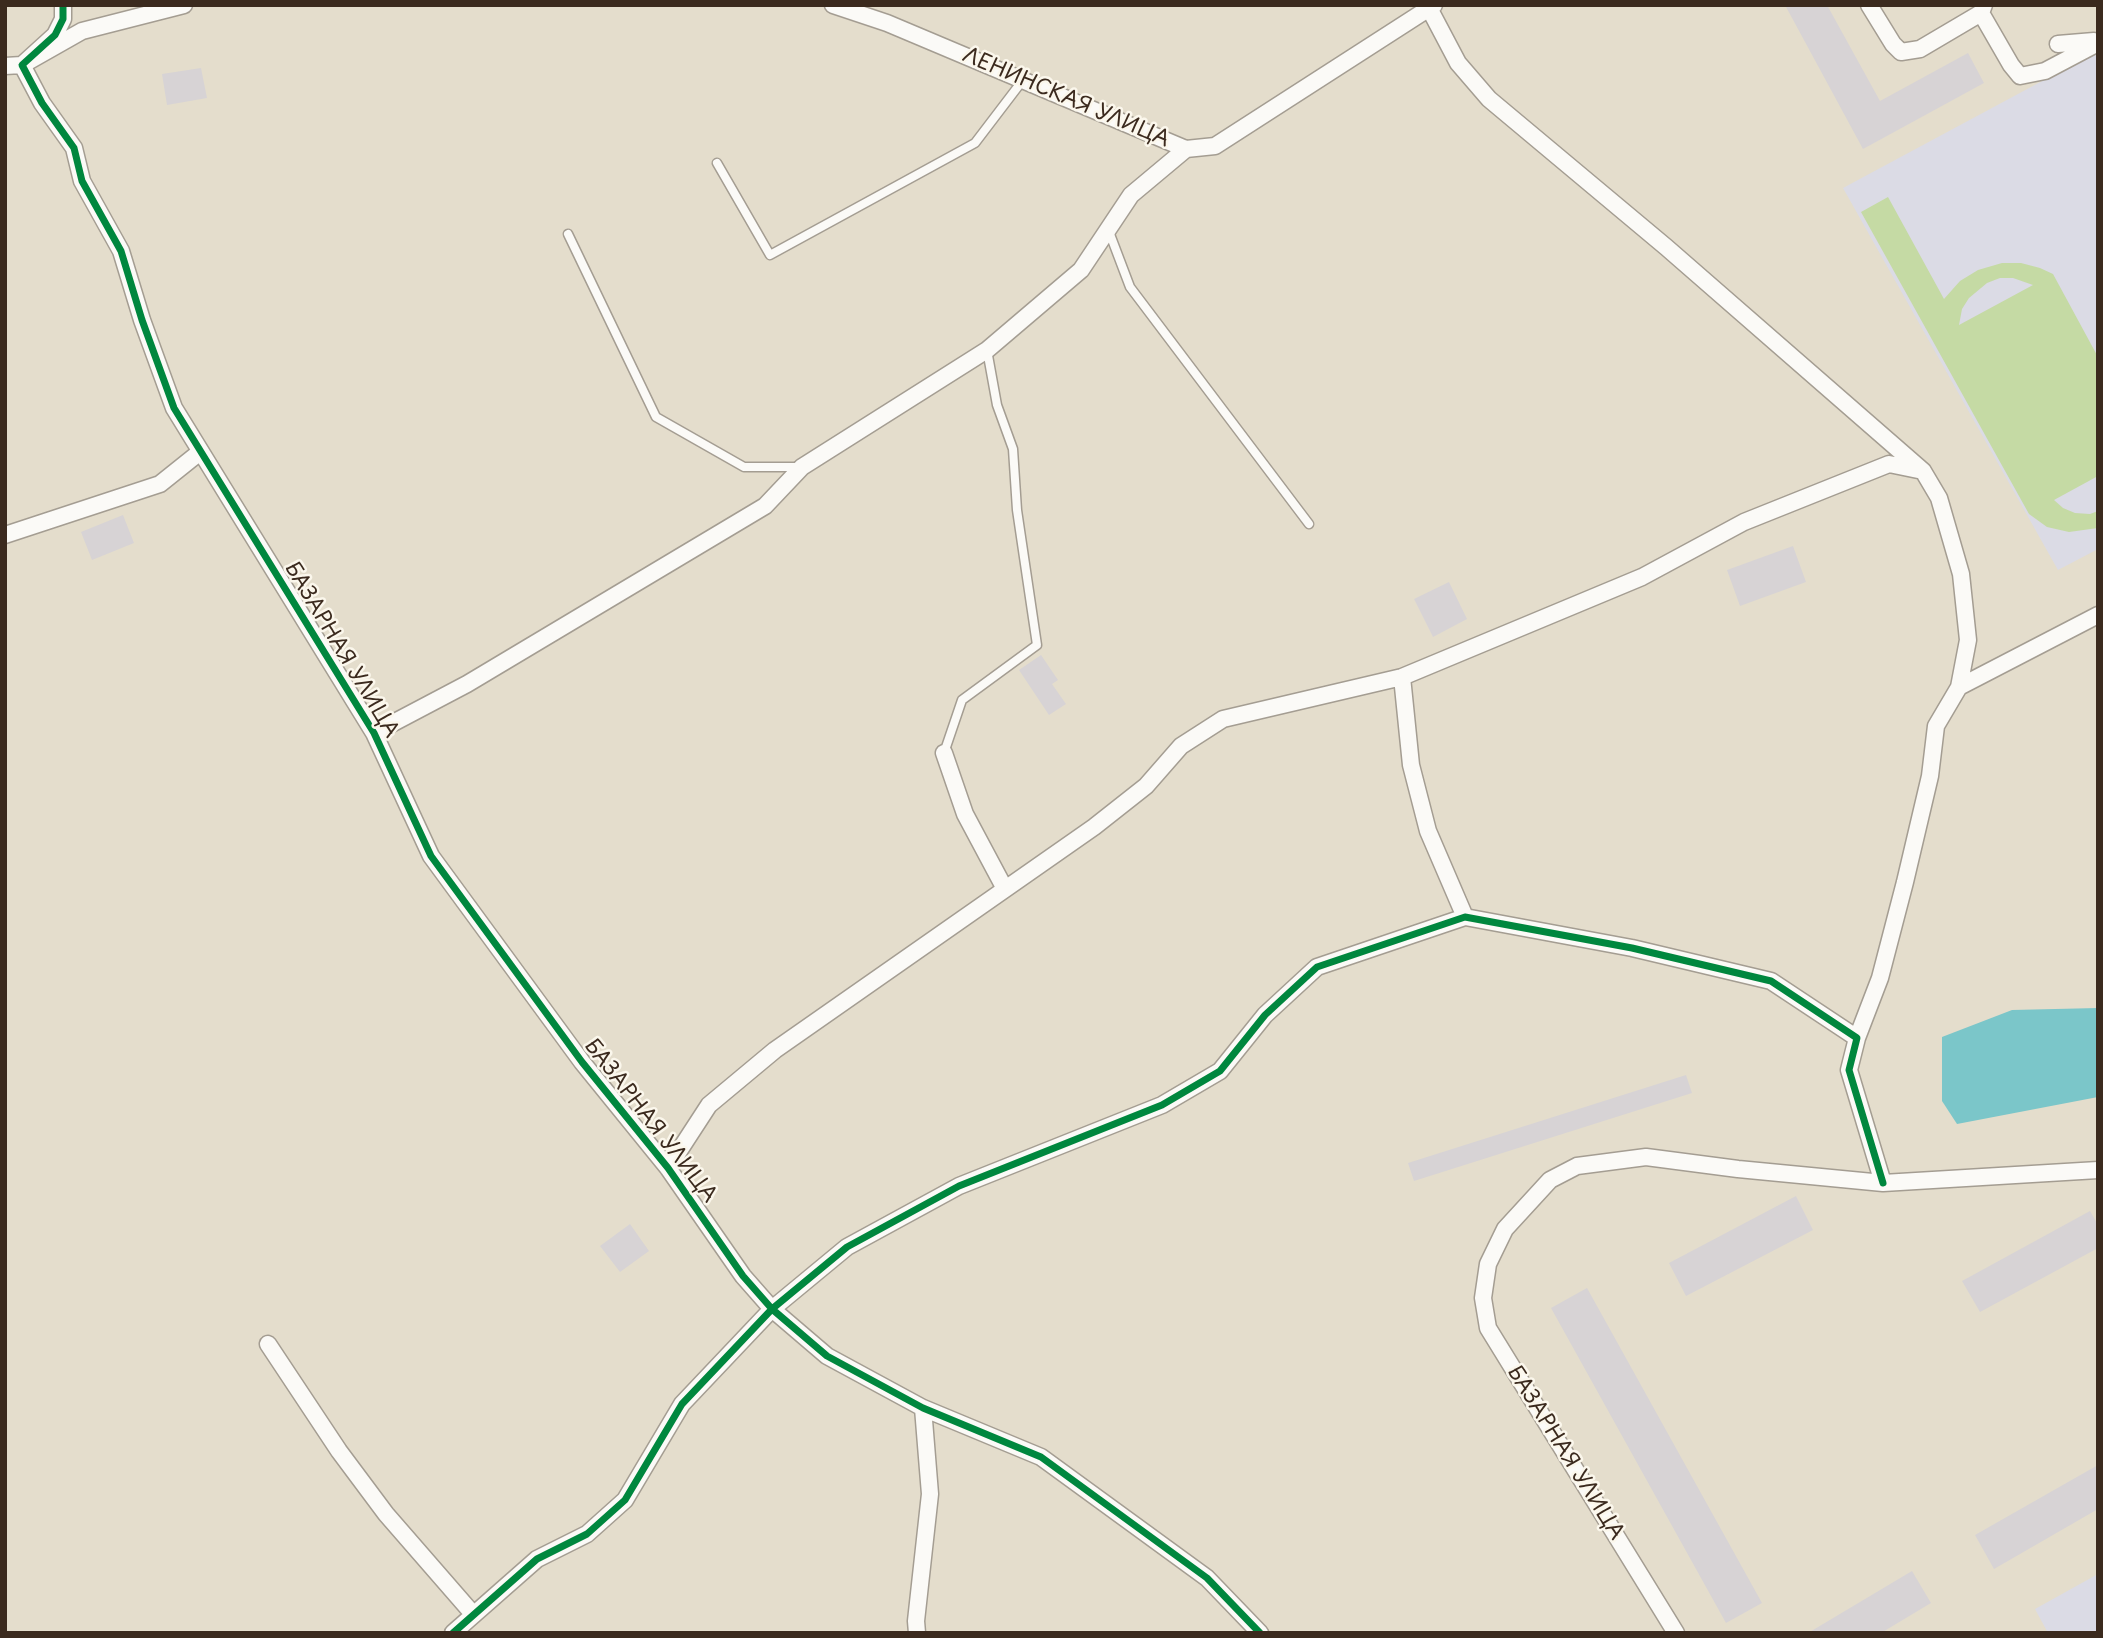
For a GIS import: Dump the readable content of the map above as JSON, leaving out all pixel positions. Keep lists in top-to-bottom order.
{
  "streets": {
    "street": ["ЛЕНИНСКАЯ УЛИЦА", "БАЗАРНАЯ УЛИЦА"]
  }
}
